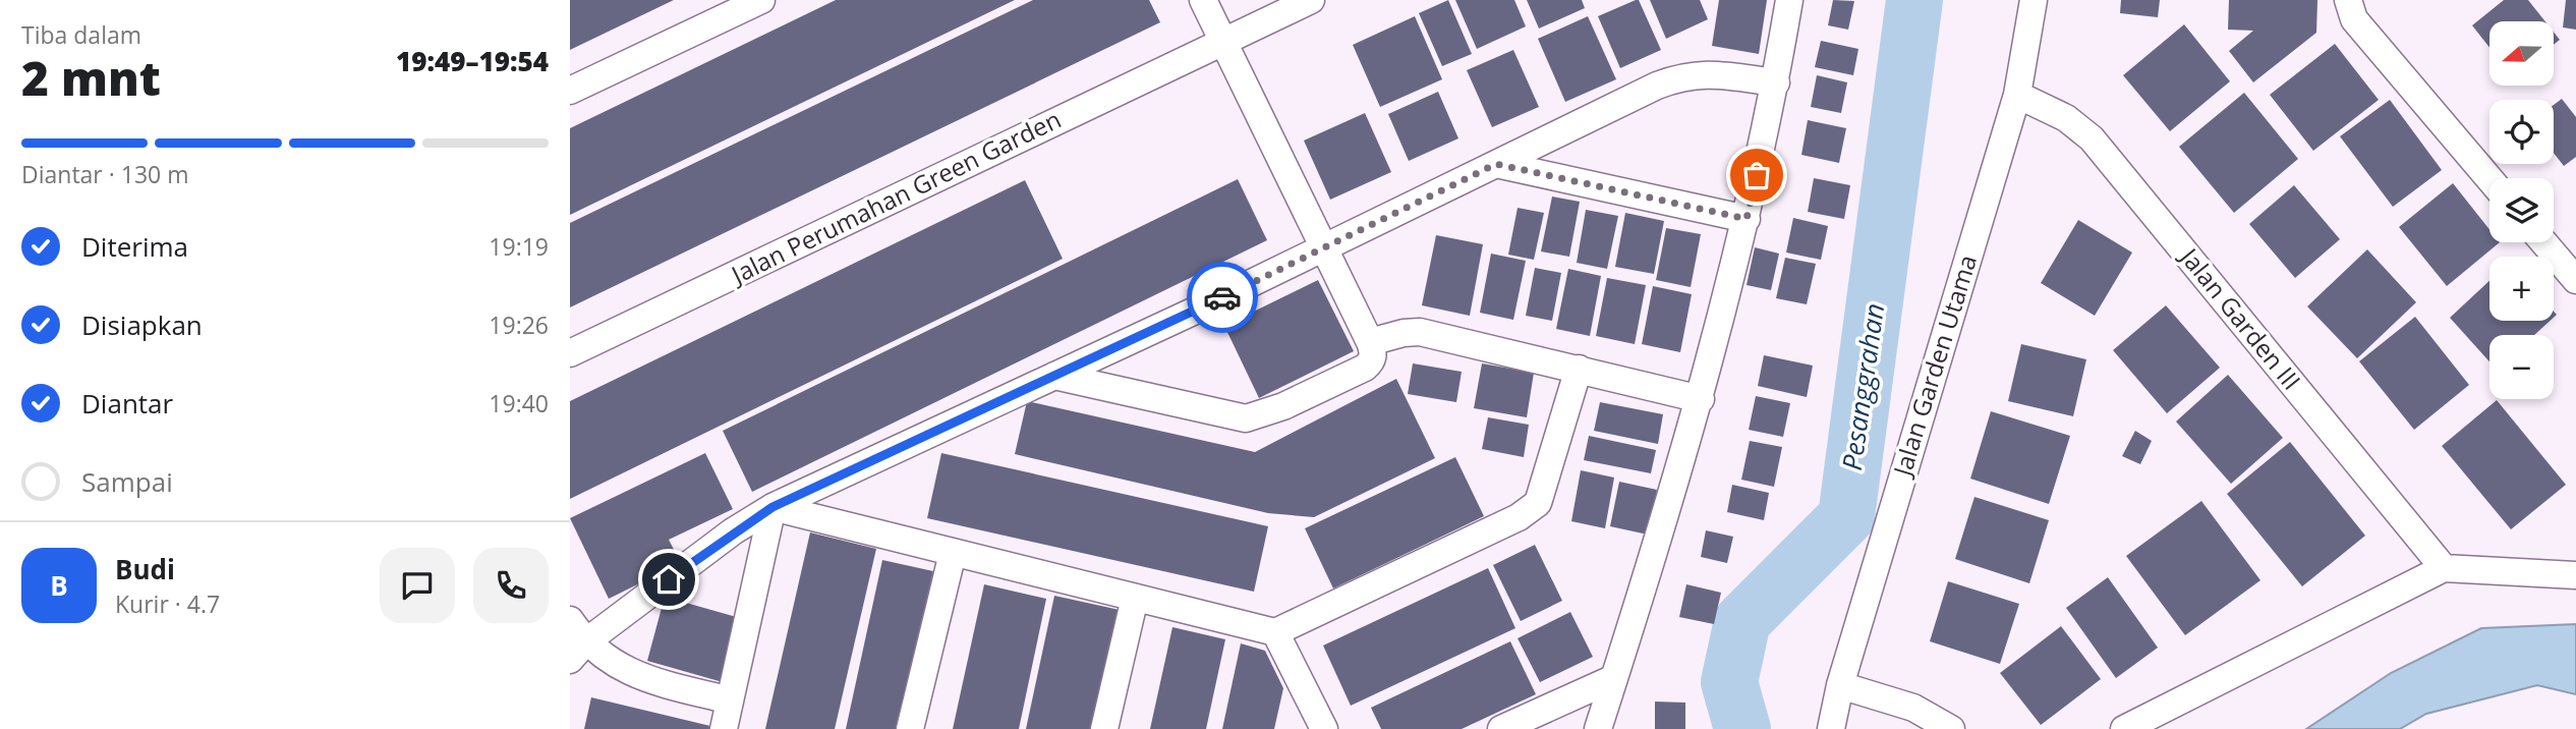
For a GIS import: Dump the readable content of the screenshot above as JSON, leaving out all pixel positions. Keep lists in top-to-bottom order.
{
  "streets": {
    "street": ["Jalan Perumahan Green Garden", "Jalan Garden III", "Jalan Garden Utama"]
  },
  "crossings": [
    ["Jalan Garden III", "Jalan Garden Utama"]
  ],
  "water": ["Pesanggrahan"],
  "north": "left",
  "page": {
    "heading": ["2 mnt", "Tiba dalam", "19:49–19:54"],
    "panel": ["Budi", "Kurir · 4.7"],
    "map_buttons": ["+", "−"],
    "bar": "Diantar · 130 m",
    "list": [
      ["Diterima", "19:19"],
      ["Disiapkan", "19:26"],
      ["Diantar", "19:40"],
      "Sampai"
    ],
    "round": "B"
  }
}
